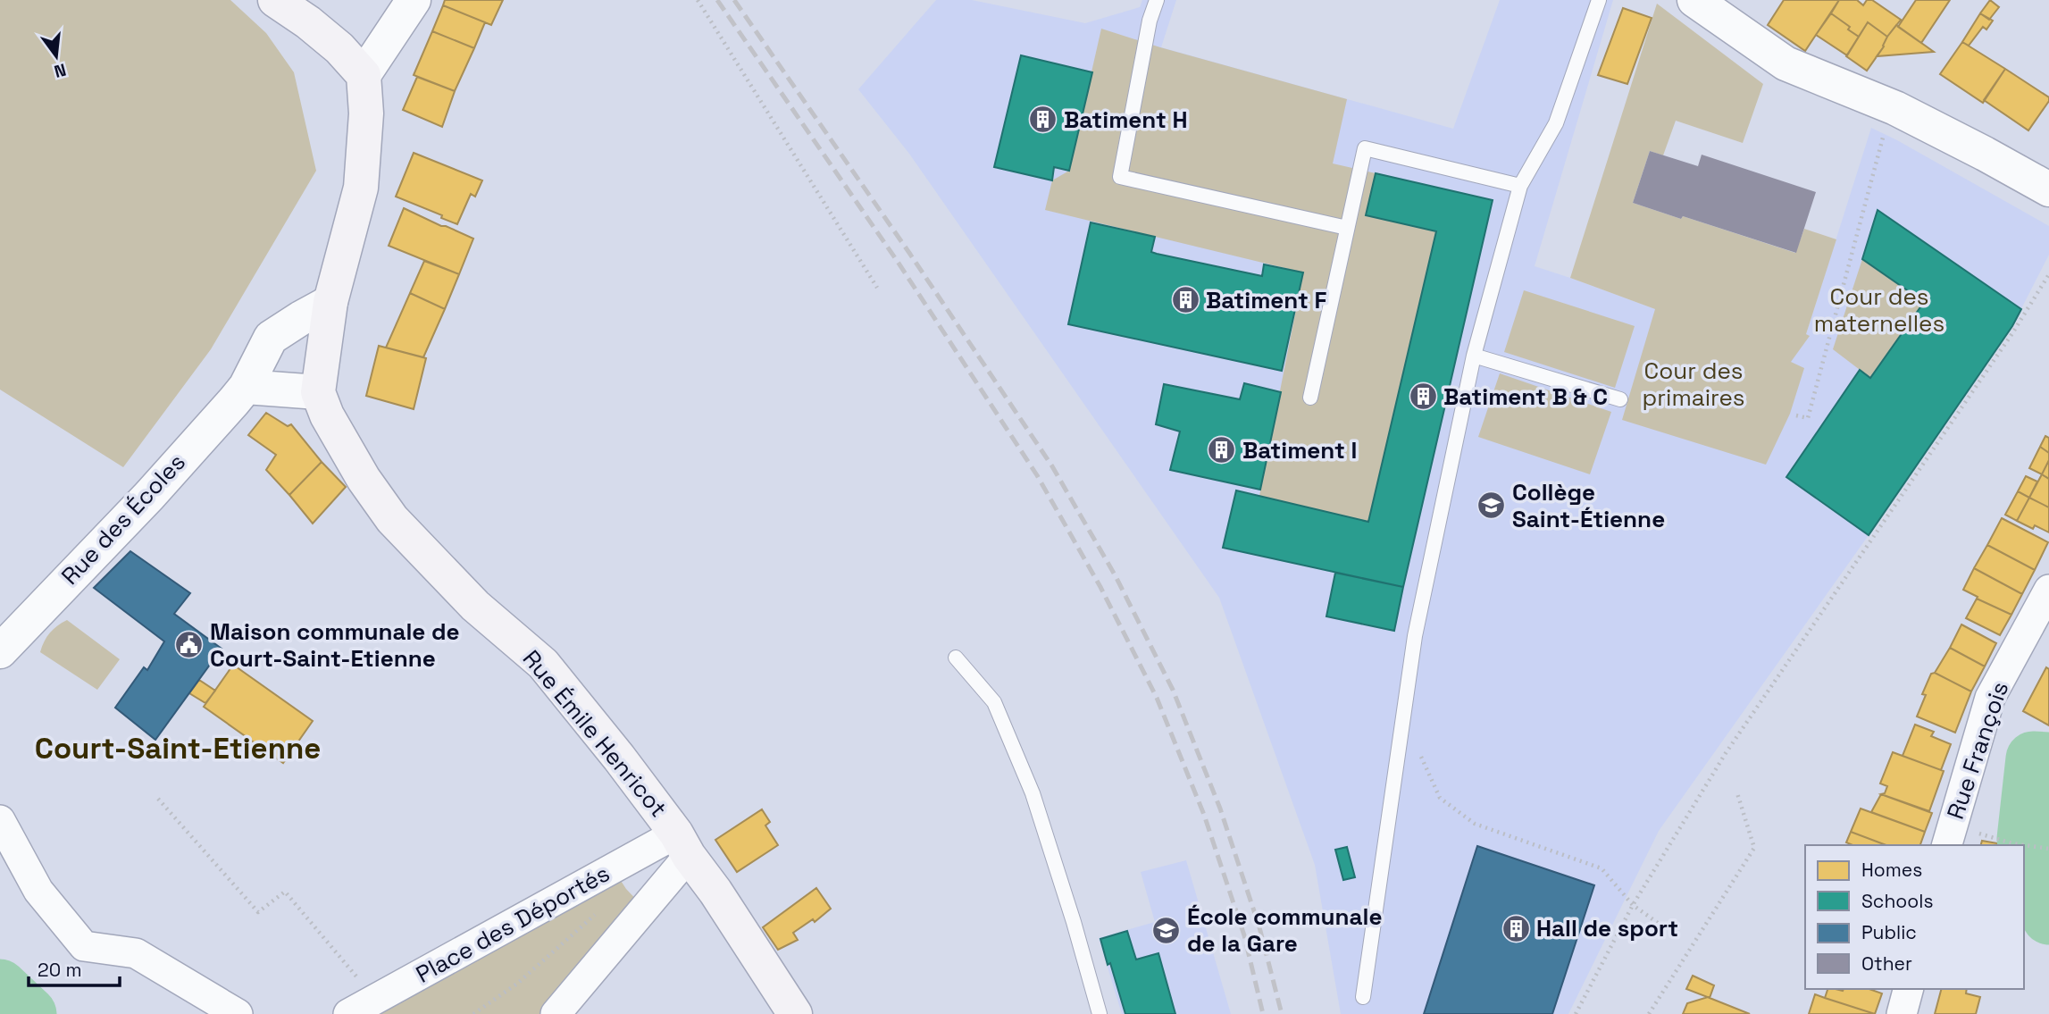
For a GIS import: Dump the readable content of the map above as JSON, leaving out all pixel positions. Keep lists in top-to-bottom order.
{
  "streets": {
    "main road": ["Rue Émile Henricot"],
    "street": ["Rue des Écoles", "Rue François", "Place des Déportés"]
  },
  "crossings": [
    ["Rue Émile Henricot", "Place des Déportés"]
  ],
  "districts": ["Court-Saint-Etienne"],
  "parks": ["Cour des maternelles", "Cour des primaires"],
  "places": {
    "building": [
      "Batiment H",
      "Batiment F",
      "Batiment B & C",
      "Batiment I",
      "Hall de sport"
    ],
    "school or university": ["Collège Saint-Étienne", "École communale de la Gare"],
    "public building": ["Maison communale de Court-Saint-Etienne"]
  },
  "legend": [
    "Homes",
    "Schools",
    "Public",
    "Other"
  ],
  "scale_bar": "20 m",
  "north": "bottom"
}
